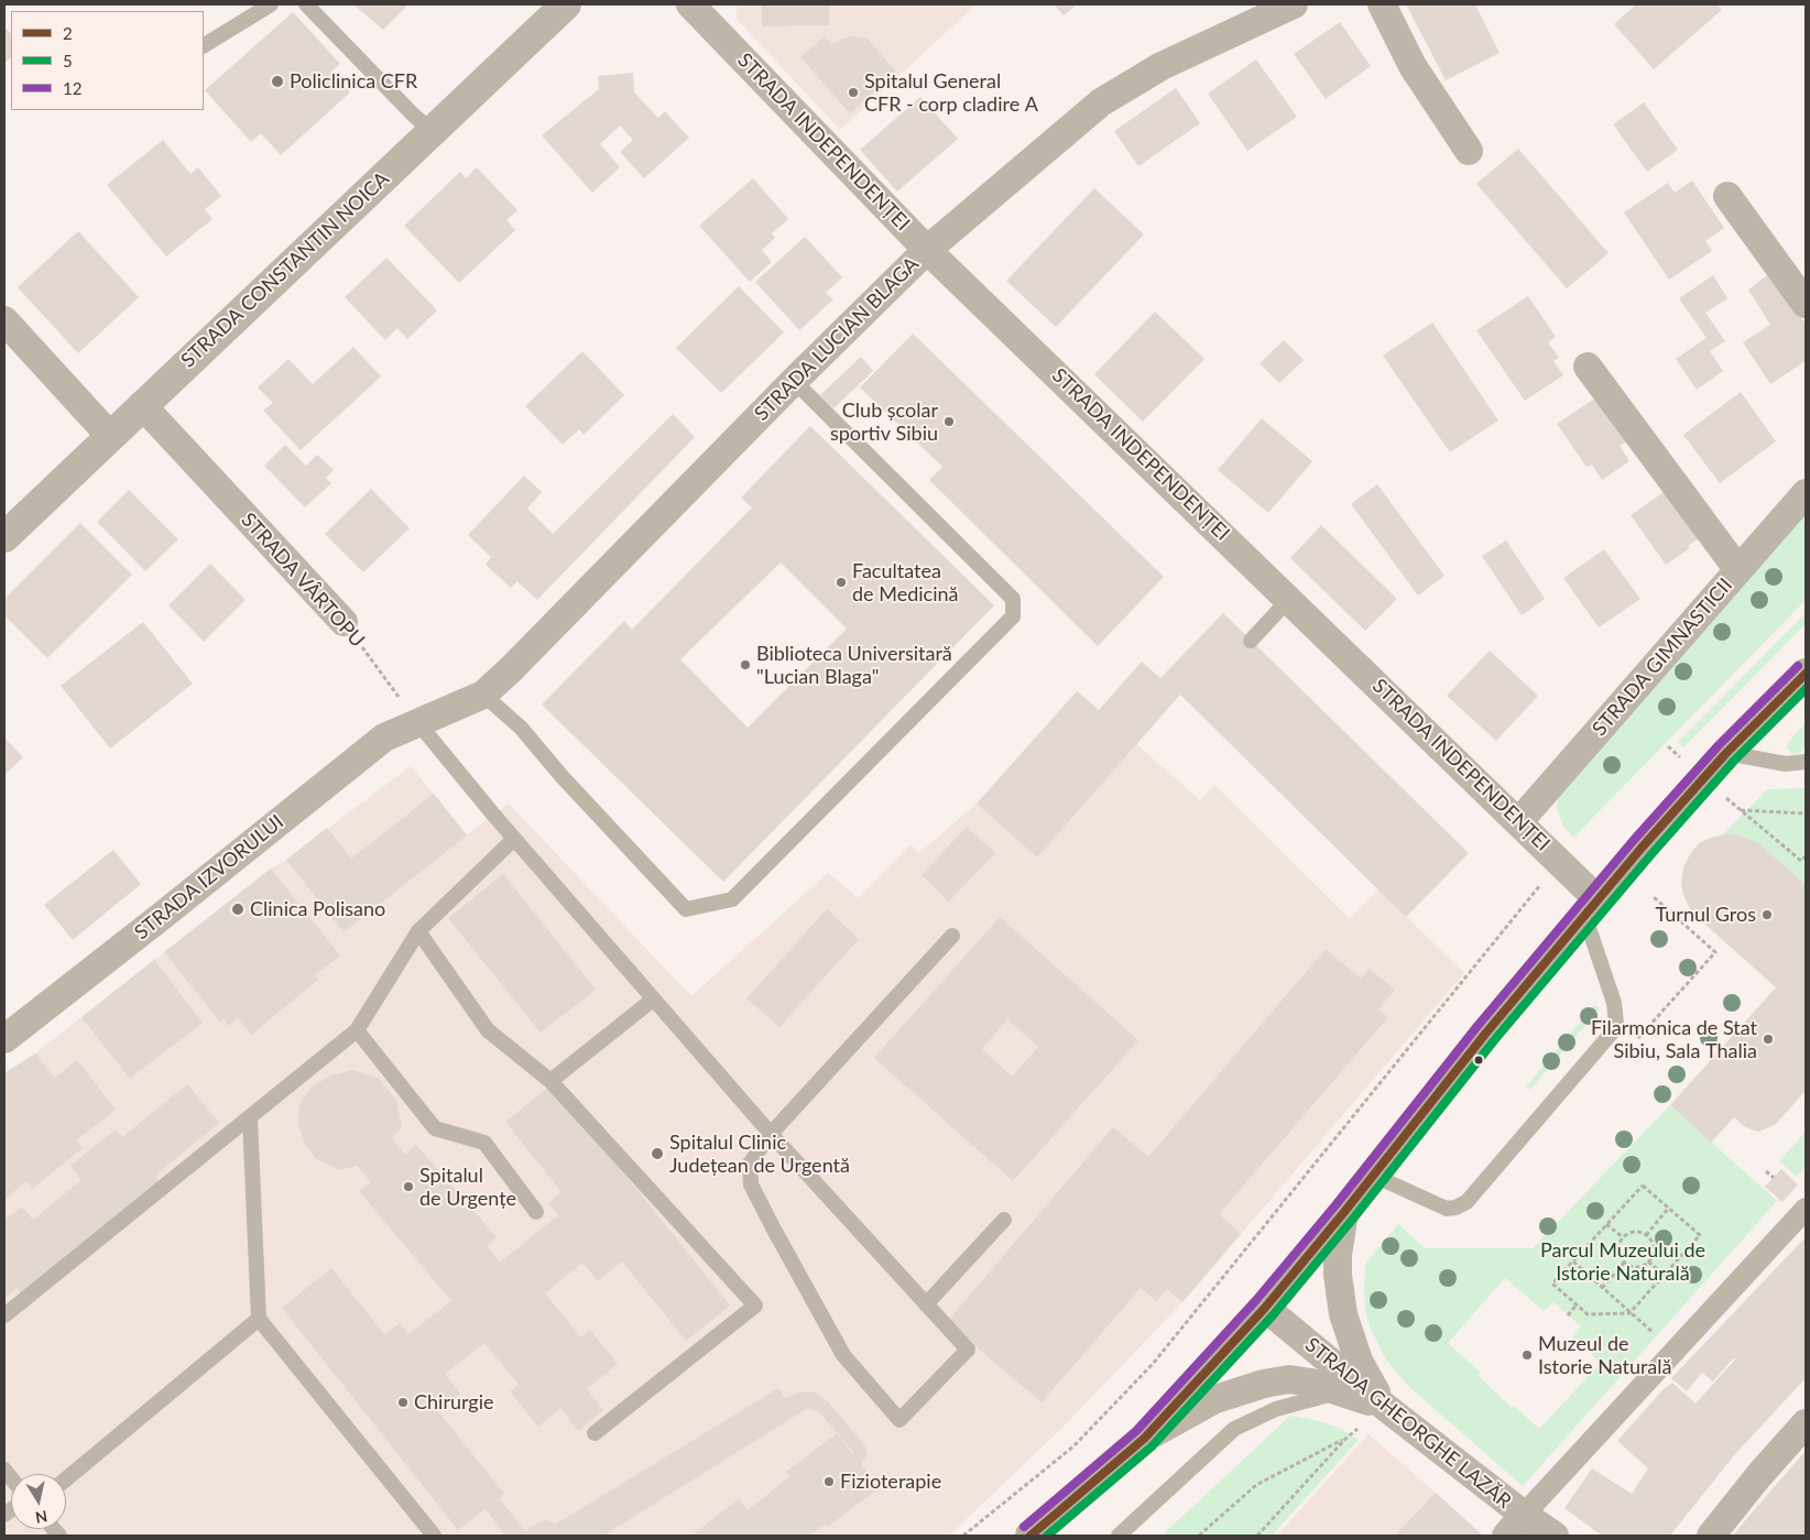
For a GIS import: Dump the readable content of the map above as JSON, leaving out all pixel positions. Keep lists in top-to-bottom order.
{
  "streets": {
    "street": [
      "STRADA INDEPENDENȚEI",
      "STRADA CONSTANTIN NOICA",
      "STRADA LUCIAN BLAGA",
      "STRADA VÂRTOPU",
      "STRADA GIMNASTICII",
      "STRADA IZVORULUI",
      "STRADA GHEORGHE LAZĂR"
    ]
  },
  "crossings": [
    ["STRADA INDEPENDENȚEI", "STRADA LUCIAN BLAGA"],
    ["STRADA INDEPENDENȚEI", "STRADA GIMNASTICII"],
    ["STRADA CONSTANTIN NOICA", "STRADA VÂRTOPU"],
    ["STRADA LUCIAN BLAGA", "STRADA VÂRTOPU"],
    ["STRADA LUCIAN BLAGA", "STRADA IZVORULUI"],
    ["STRADA VÂRTOPU", "STRADA IZVORULUI"]
  ],
  "parks": ["Parcul Muzeului de Istorie Naturală"],
  "places": [
    "Policlinica CFR",
    "Spitalul General CFR - corp cladire A",
    "Club școlar sportiv Sibiu",
    "Facultatea de Medicină",
    "Biblioteca Universitară \"Lucian Blaga\"",
    "Clinica Polisano",
    "Turnul Gros",
    "Filarmonica de Stat Sibiu, Sala Thalia",
    "Spitalul Clinic Județean de Urgentă",
    "Spitalul de Urgențe",
    "Muzeul de Istorie Naturală",
    "Chirurgie",
    "Fizioterapie"
  ],
  "lines": ["transit line 12", "transit line 2", "transit line 5"],
  "legend": ["2", "5", "12"],
  "north": "bottom"
}
